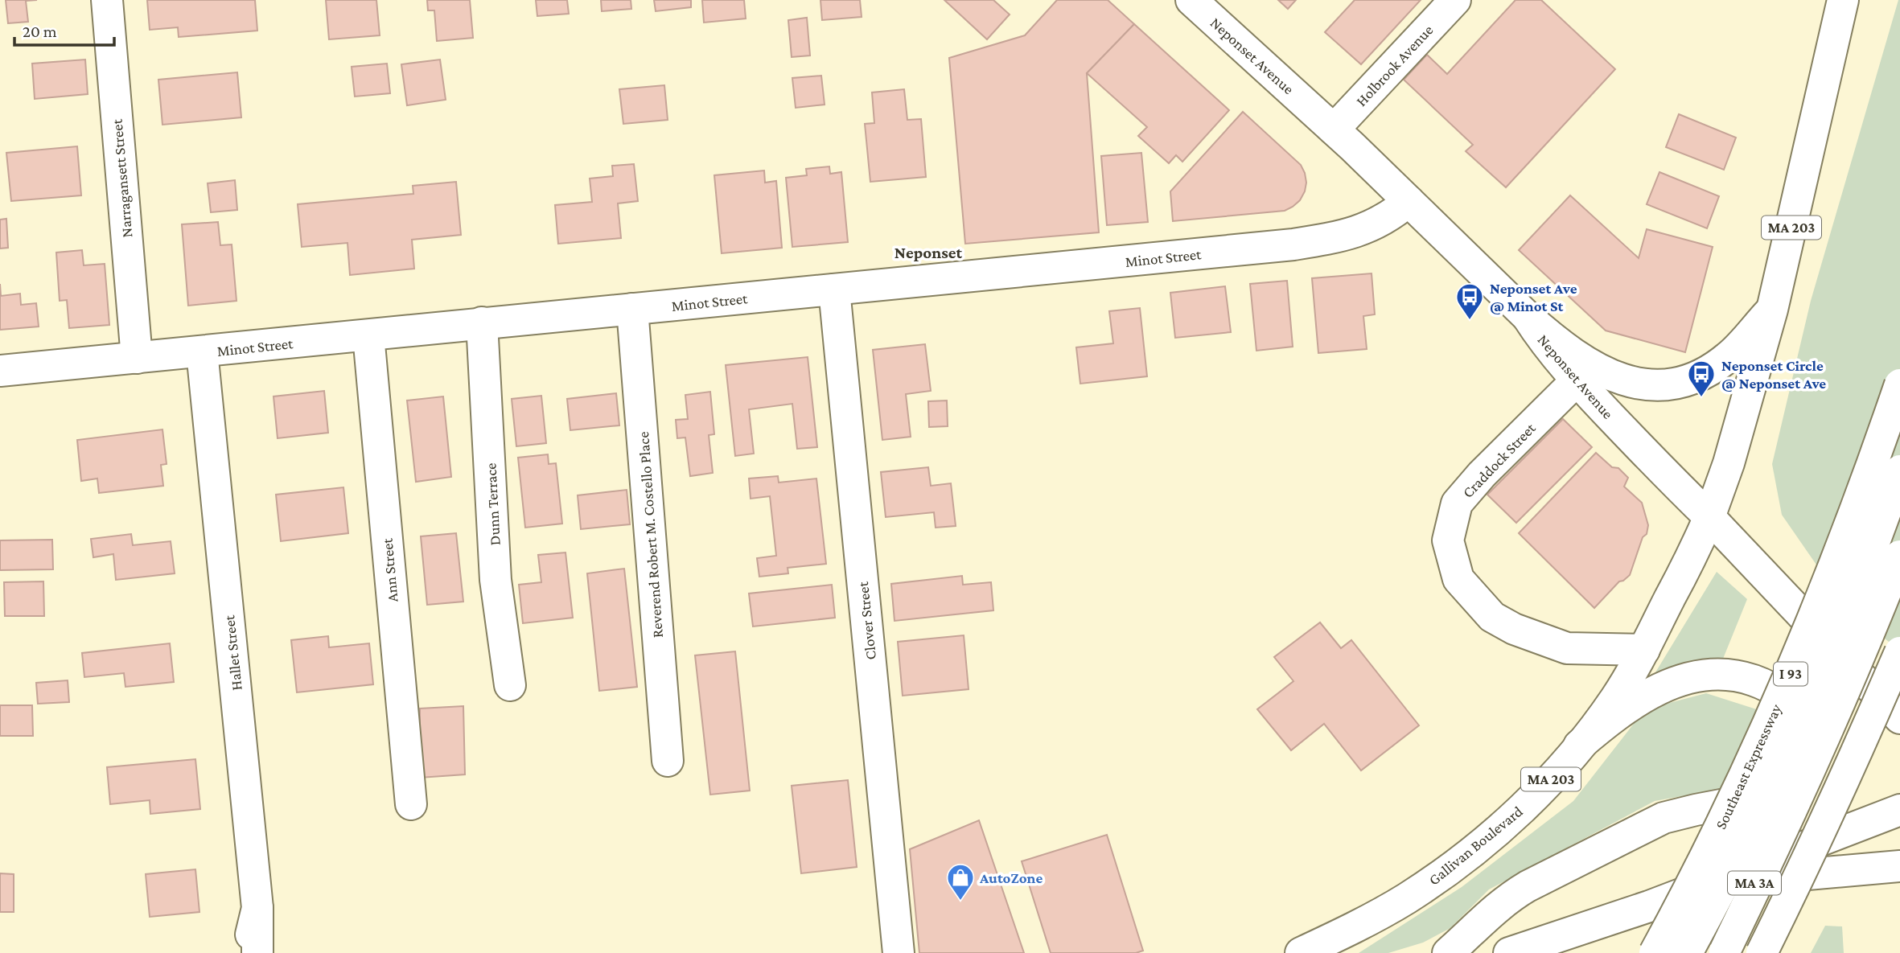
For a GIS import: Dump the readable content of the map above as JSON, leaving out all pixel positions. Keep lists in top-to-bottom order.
{
  "streets": {
    "main road": [
      "Neponset Avenue",
      "Holbrook Avenue",
      "Narragansett Street",
      "MA 203",
      "Minot Street",
      "Craddock Street",
      "Dunn Terrace",
      "Reverend Robert M. Costello Place",
      "Ann Street",
      "Clover Street",
      "Hallet Street",
      "I 93",
      "Southeast Expressway",
      "Gallivan Boulevard",
      "MA 3A"
    ]
  },
  "crossings": [
    ["Neponset Avenue", "Holbrook Avenue"],
    ["Neponset Avenue", "MA 203"],
    ["Neponset Avenue", "Minot Street"],
    ["Neponset Avenue", "Craddock Street"],
    ["Neponset Avenue", "Gallivan Boulevard"],
    ["Narragansett Street", "Minot Street"],
    ["MA 203", "Gallivan Boulevard"],
    ["Minot Street", "Dunn Terrace"],
    ["Minot Street", "Reverend Robert M. Costello Place"],
    ["Minot Street", "Ann Street"],
    ["Minot Street", "Clover Street"],
    ["Minot Street", "Hallet Street"],
    ["Craddock Street", "Gallivan Boulevard"]
  ],
  "districts": ["Neponset"],
  "places": {
    "bus stop": ["Neponset Ave @ Minot St", "Neponset Circle @ Neponset Ave"],
    "shop": ["AutoZone"]
  },
  "scale_bar": "20 m"
}
